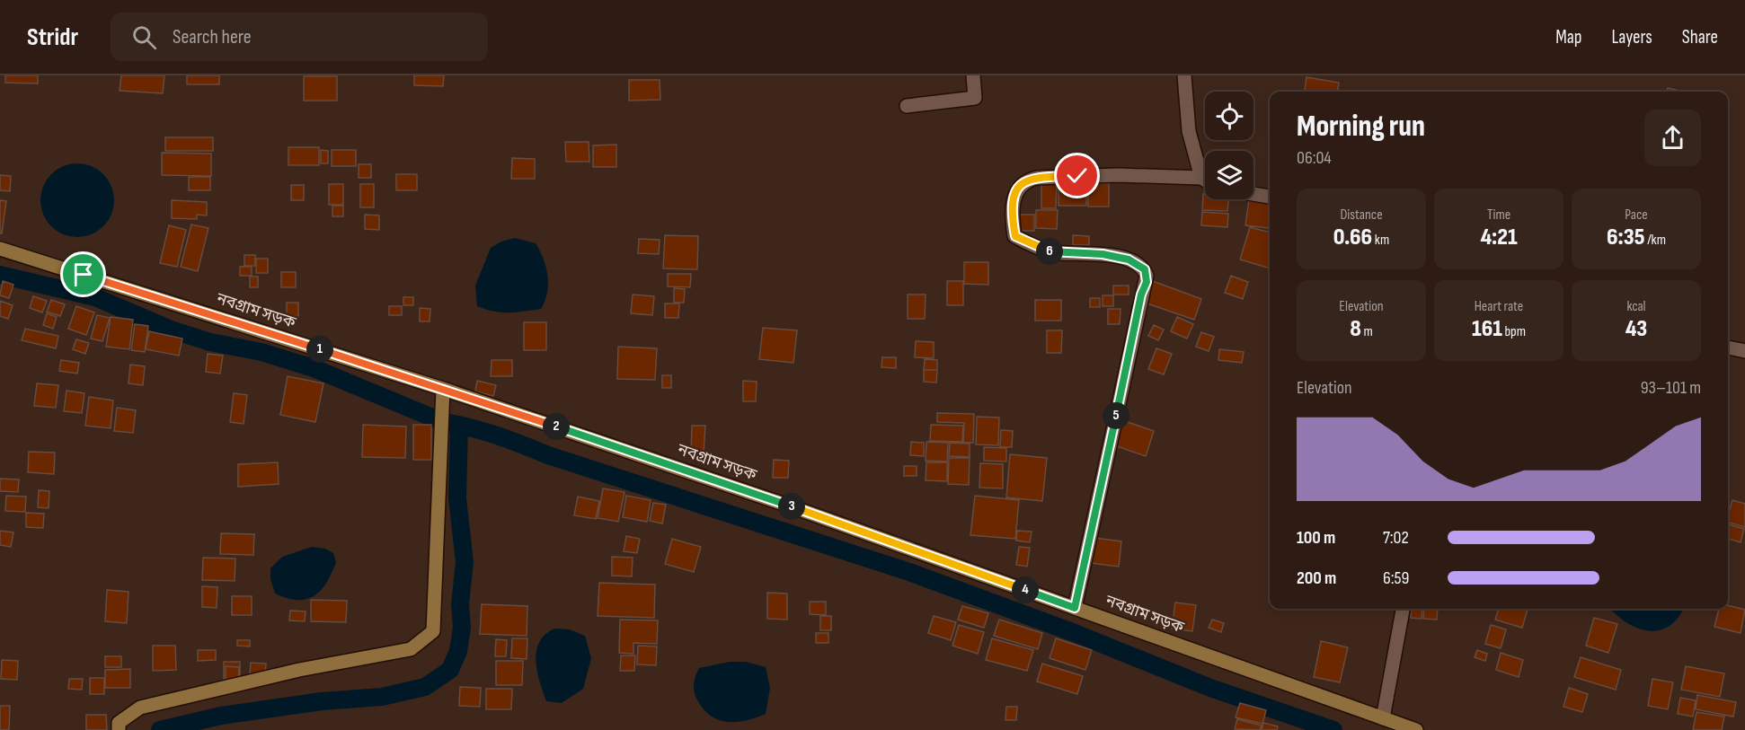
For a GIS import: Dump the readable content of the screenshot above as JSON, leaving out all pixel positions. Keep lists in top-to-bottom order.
{
  "streets": {
    "main road": ["নবগ্রাম সড়ক"]
  },
  "page": {
    "header": "Stridr",
    "search": "Search here",
    "nav": ["Map", "Layers", "Share"],
    "heading": ["Morning run", "06:04"],
    "stats": [
      ["Distance", "0.66 km"],
      ["Time", "4:21"],
      ["Pace", "6:35 /km"],
      ["Elevation", "8 m"],
      ["Heart rate", "161 bpm"],
      ["kcal", "43"]
    ],
    "pins": [
      "6",
      "1",
      "5",
      "2",
      "3",
      "4"
    ],
    "chart": ["Elevation", "93–101 m"],
    "list": [
      {
        "name": "100 m",
        "note": "7:02"
      },
      {
        "name": "200 m",
        "note": "6:59"
      }
    ]
  }
}
